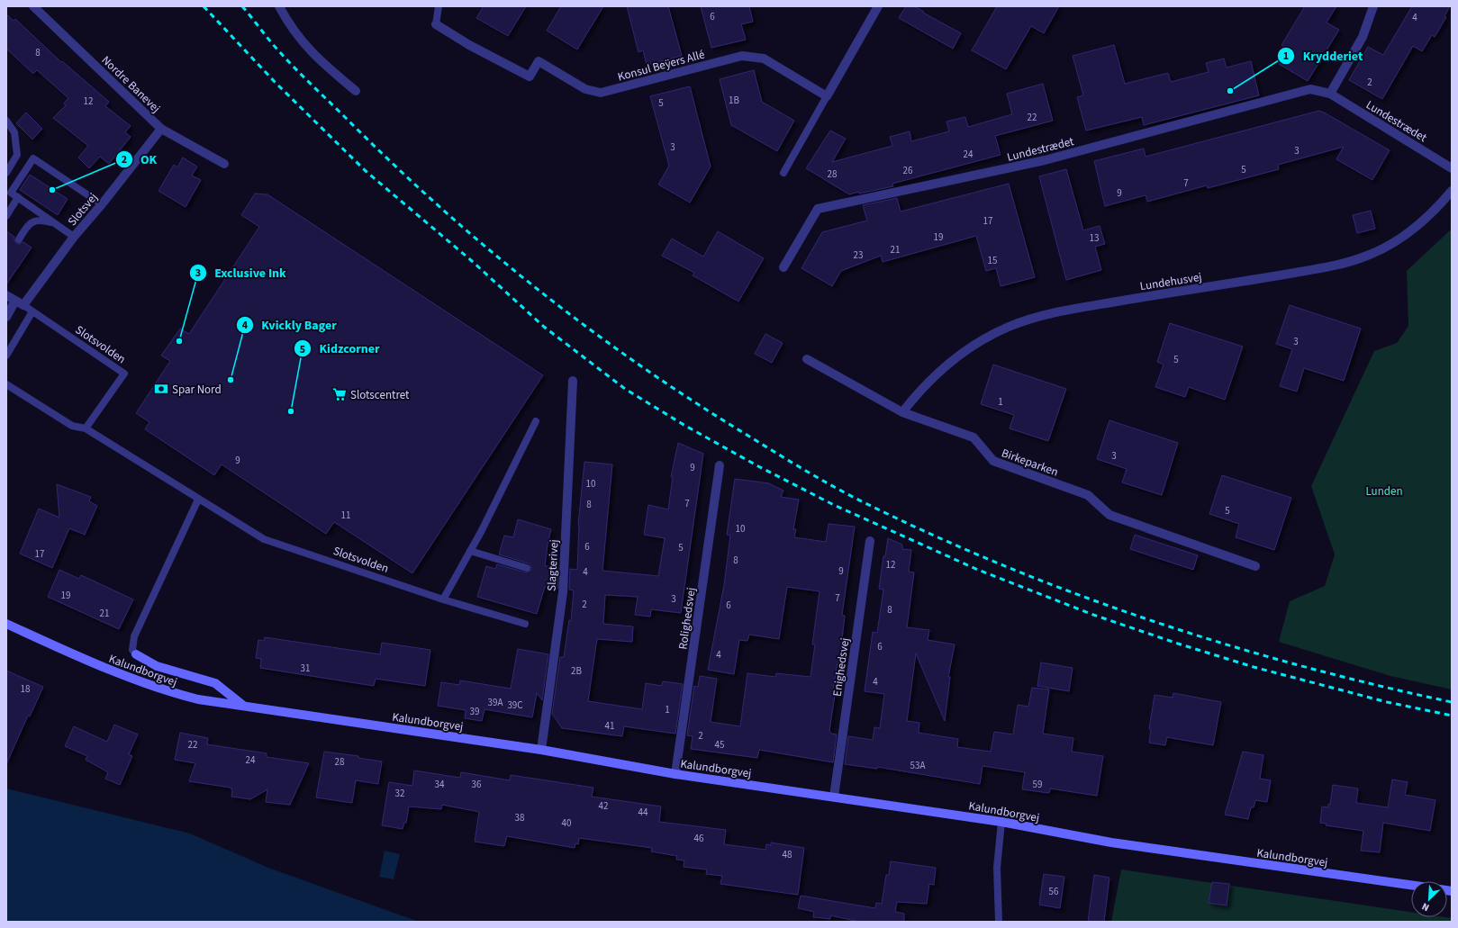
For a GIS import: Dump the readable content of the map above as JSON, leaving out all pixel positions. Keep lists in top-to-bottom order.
{
  "streets": {
    "street": [
      "Konsul Beÿers Allé",
      "Nordre Banevej",
      "Lundestrædet",
      "Slotsvej",
      "Lundehusvej",
      "Slotsvolden",
      "Birkeparken",
      "Slagterivej",
      "Rolighedsvej",
      "Enighedsvej",
      "Kalundborgvej"
    ]
  },
  "crossings": [
    ["Nordre Banevej", "Slotsvej"],
    ["Slotsvej", "Slotsvolden"],
    ["Lundehusvej", "Birkeparken"],
    ["Slagterivej", "Kalundborgvej"],
    ["Rolighedsvej", "Kalundborgvej"],
    ["Enighedsvej", "Kalundborgvej"]
  ],
  "parks": ["Lunden"],
  "places": {
    "other": [
      "Krydderiet",
      "OK",
      "Exclusive Ink",
      "Kvickly Bager",
      "Kidzcorner"
    ],
    "bank": ["Spar Nord"],
    "supermarket": ["Slotscentret"]
  },
  "house_numbers": [
    "6",
    "4",
    "8",
    "2",
    "1B",
    "12",
    "5",
    "22",
    "3",
    "3",
    "24",
    "5",
    "26",
    "28",
    "7",
    "9",
    "17",
    "19",
    "13",
    "21",
    "23",
    "15",
    "3",
    "5",
    "1",
    "3",
    "9",
    "9",
    "10",
    "7",
    "8",
    "5",
    "11",
    "10",
    "6",
    "5",
    "17",
    "8",
    "12",
    "9",
    "4",
    "19",
    "7",
    "3",
    "2",
    "6",
    "8",
    "21",
    "6",
    "4",
    "31",
    "2B",
    "4",
    "18",
    "39A",
    "39C",
    "1",
    "39",
    "41",
    "2",
    "22",
    "45",
    "24",
    "28",
    "53A",
    "34",
    "36",
    "59",
    "32",
    "42",
    "44",
    "38",
    "40",
    "46",
    "48",
    "56"
  ],
  "north": "bottom left"
}
